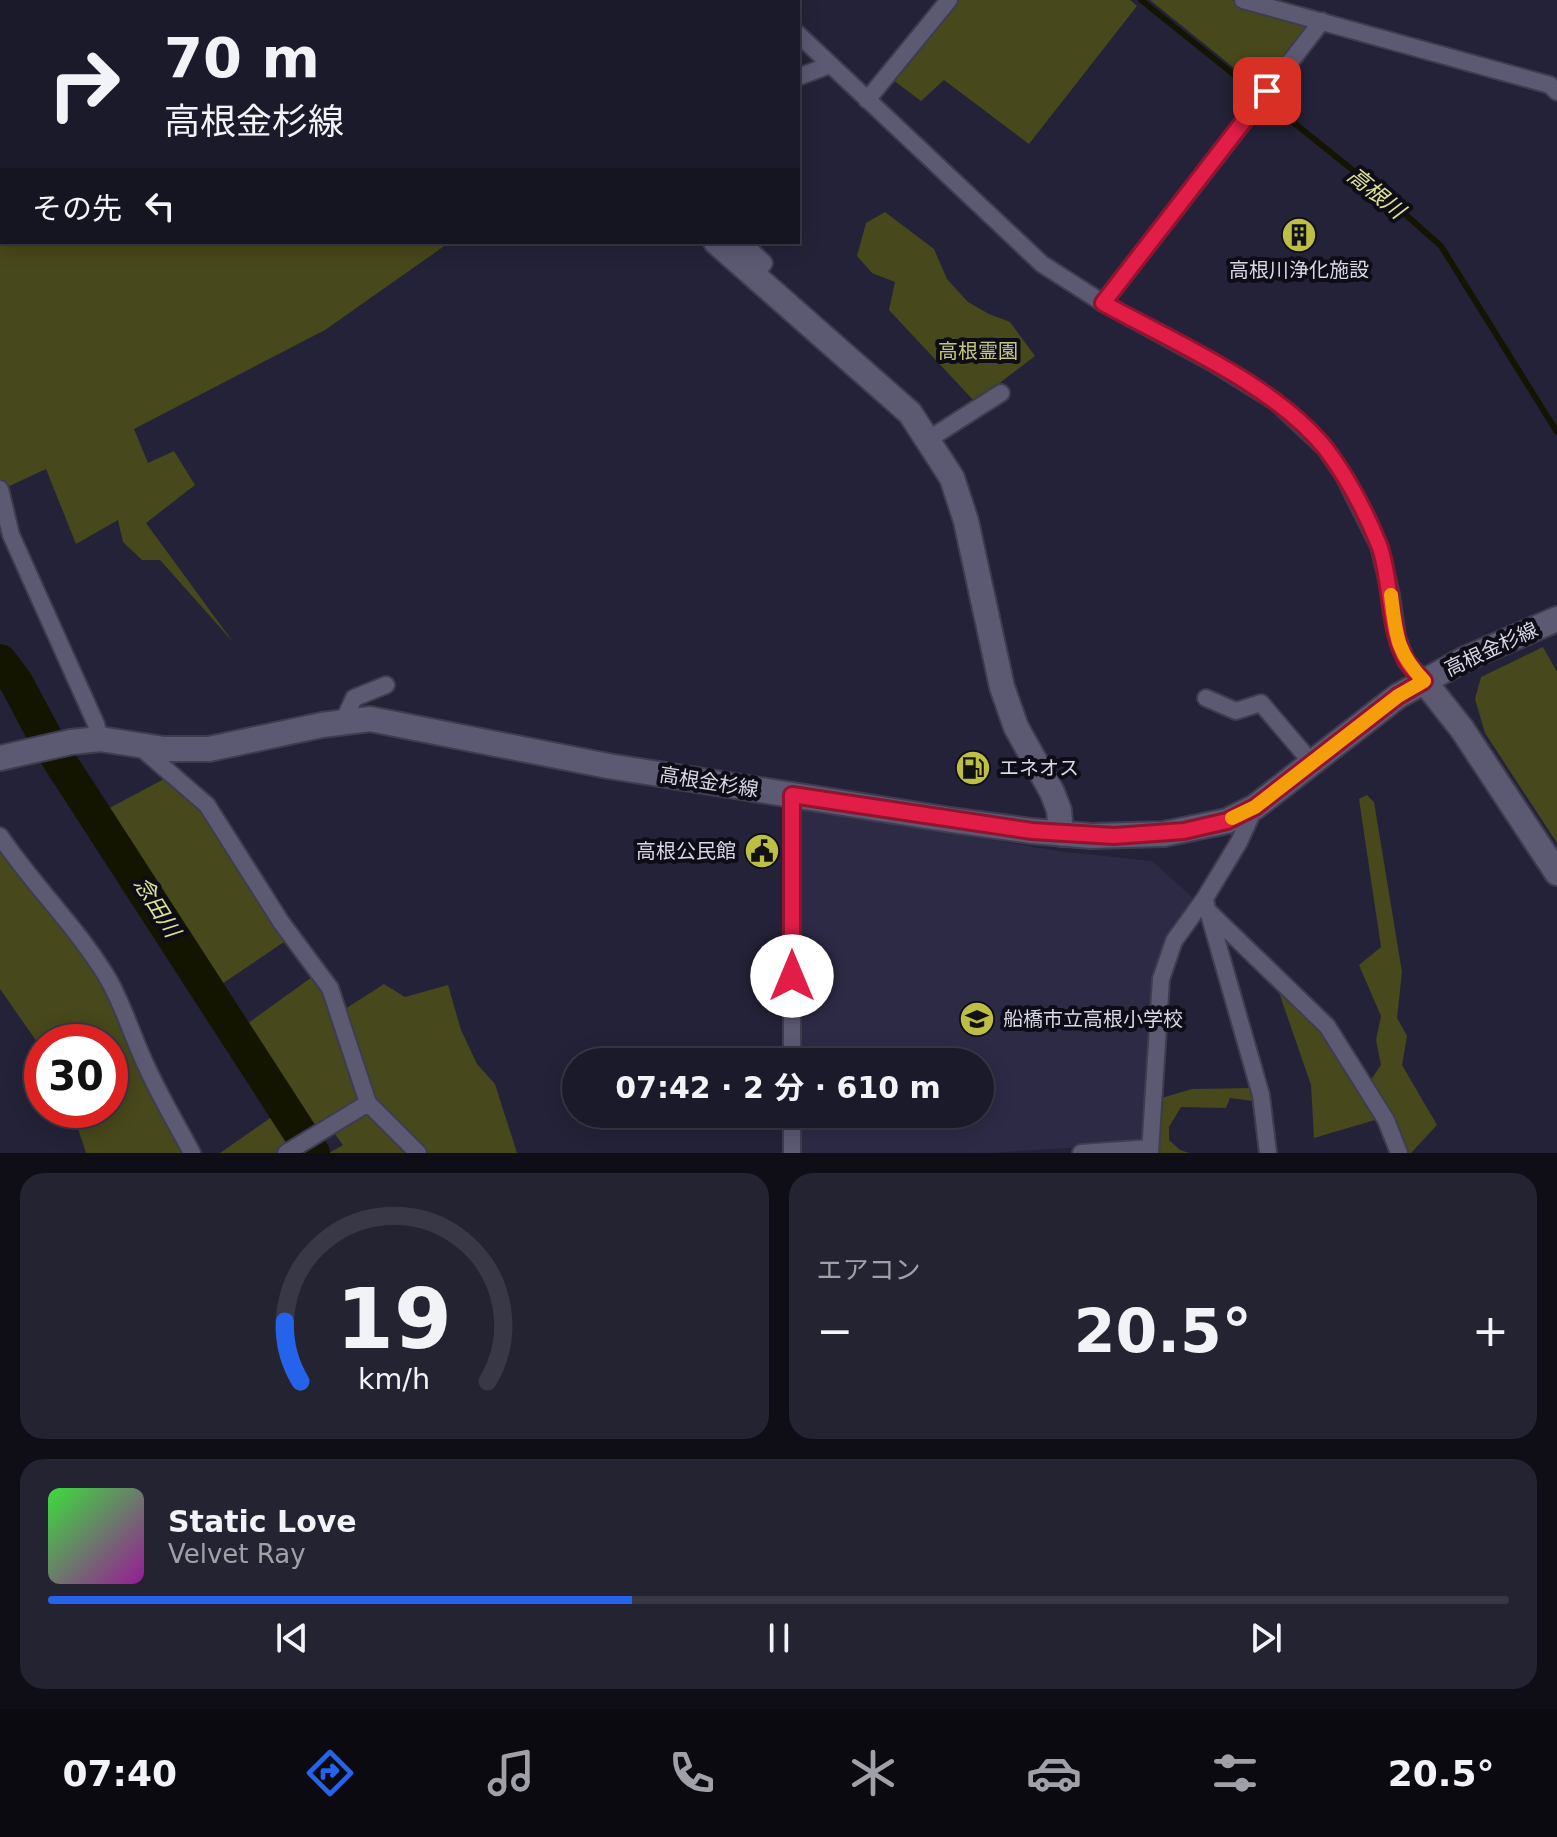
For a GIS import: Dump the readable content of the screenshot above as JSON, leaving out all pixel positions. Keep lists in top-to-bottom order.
{
  "streets": {
    "street": ["高根金杉線"]
  },
  "water": ["高根川", "念田川"],
  "parks": ["高根霊園"],
  "places": {
    "building": ["高根川浄化施設"],
    "fuel station": ["エネオス"],
    "public building": ["高根公民館"],
    "school or university": ["船橋市立高根小学校"]
  },
  "page": {
    "turn": ["70 m", "高根金杉線"],
    "then": "その先",
    "limit": "30",
    "trip": "07:42 · 2 分 · 610 m",
    "tile": "エアコン",
    "heat": ["−", "20.5°", "+"],
    "song": ["Static Love", "Velvet Ray"],
    "tabs": ["07:40", "20.5°"],
    "gauge": ["19", "km/h"]
  }
}
